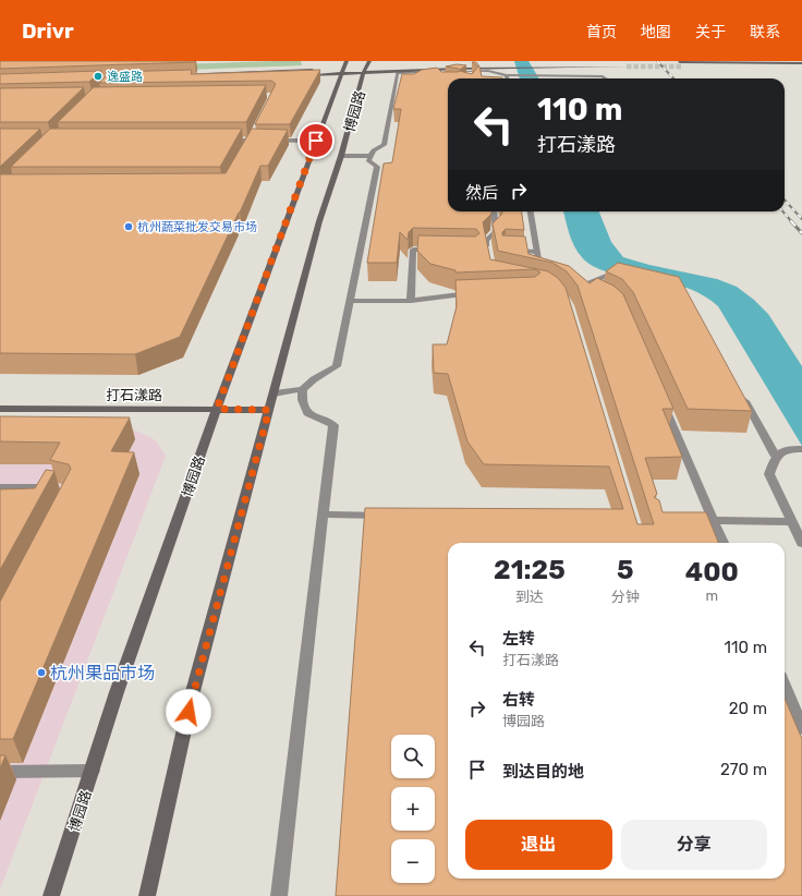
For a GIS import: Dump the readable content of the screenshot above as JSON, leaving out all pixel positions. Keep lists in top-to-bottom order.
{
  "streets": {
    "main road": ["博园路", "打石漾路"]
  },
  "crossings": [
    ["博园路", "打石漾路"]
  ],
  "places": ["逸盛路", "杭州蔬菜批发交易市场", "杭州果品市场"],
  "page": {
    "header": "Drivr",
    "nav": [
      "首页",
      "地图",
      "关于",
      "联系"
    ],
    "turn": ["110 m", "打石漾路"],
    "then": "然后",
    "eta": [
      "21:25",
      "到达",
      "5",
      "分钟",
      "400",
      "m"
    ],
    "list": [
      {
        "name": "左转",
        "note": "打石漾路",
        "value": "110 m"
      },
      {
        "name": "右转",
        "note": "博园路",
        "value": "20 m"
      },
      {
        "name": "到达目的地",
        "value": "270 m"
      }
    ],
    "map_buttons": ["+", "−"],
    "buttons": ["退出", "分享"]
  }
}
